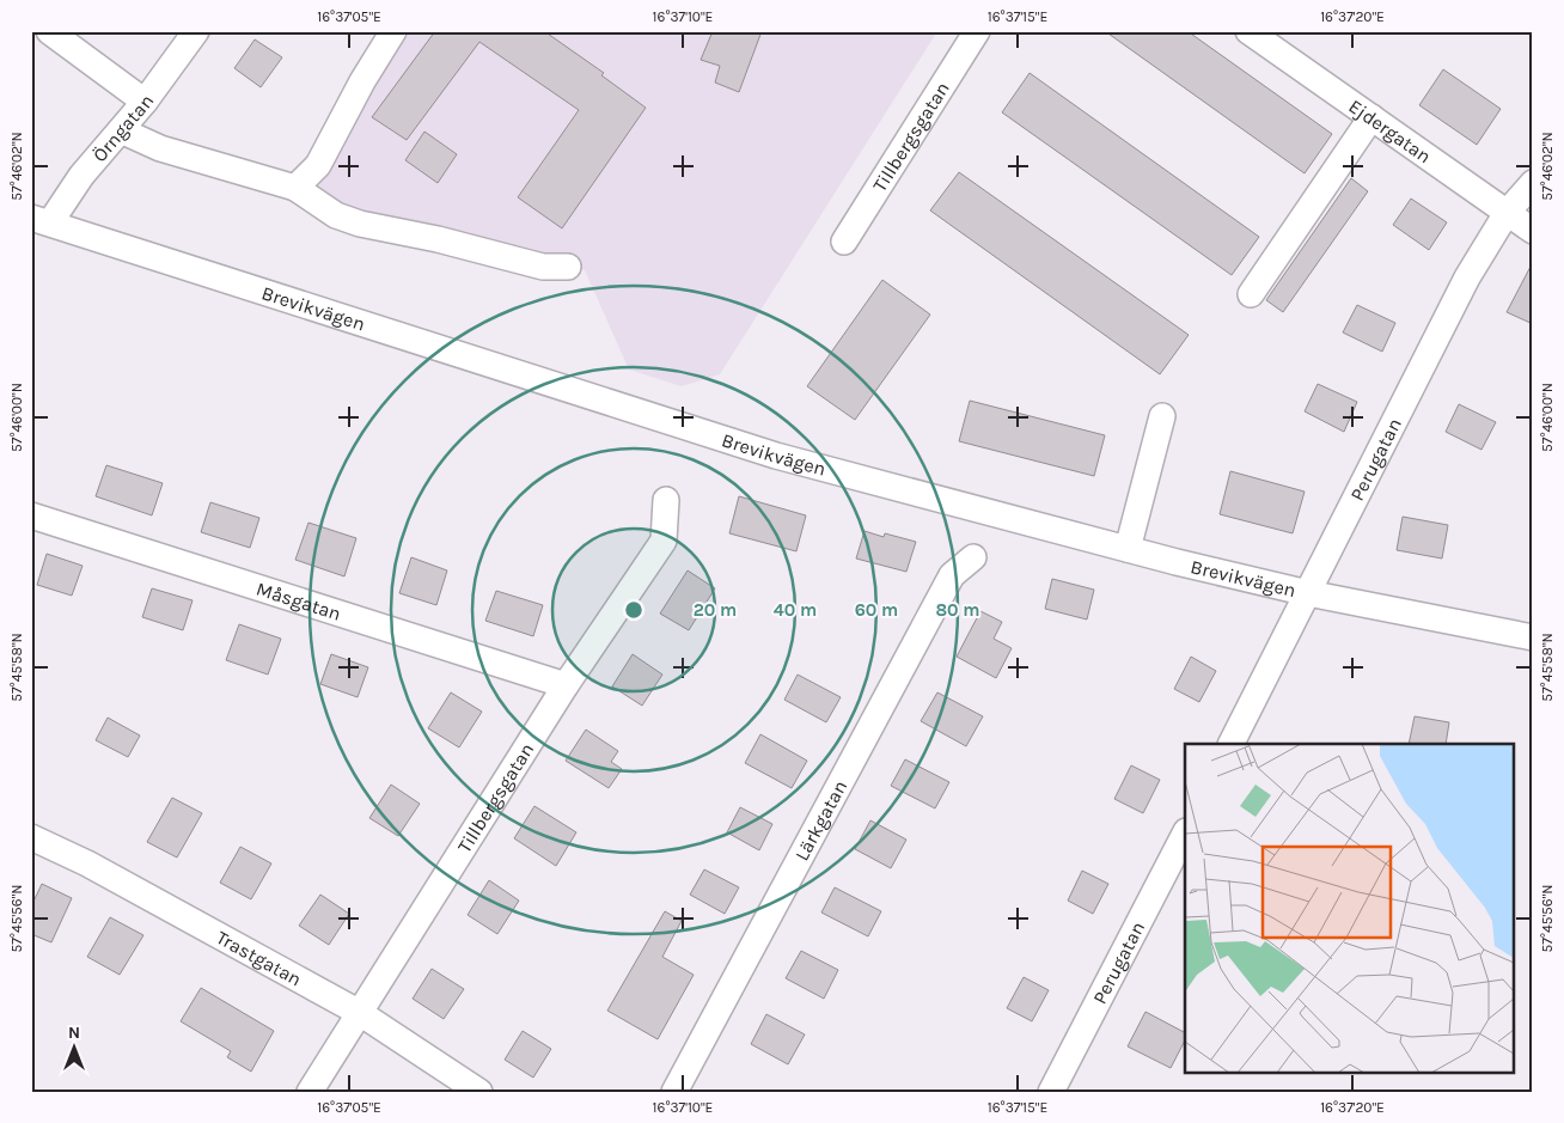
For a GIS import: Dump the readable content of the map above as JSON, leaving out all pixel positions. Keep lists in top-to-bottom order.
{
  "streets": {
    "street": [
      "Örngatan",
      "Ejdergatan",
      "Tillbergsgatan",
      "Brevikvägen",
      "Perugatan",
      "Måsgatan",
      "Lärkgatan",
      "Trastgatan"
    ]
  },
  "crossings": [
    ["Örngatan", "Brevikvägen"],
    ["Ejdergatan", "Perugatan"],
    ["Tillbergsgatan", "Måsgatan"],
    ["Tillbergsgatan", "Trastgatan"],
    ["Brevikvägen", "Perugatan"]
  ],
  "north": "top",
  "coordinates": [
    "16°37'05\"E",
    "16°37'10\"E",
    "16°37'15\"E",
    "16°37'20\"E",
    "57°46'02\"N",
    "57°46'00\"N",
    "57°45'58\"N",
    "57°45'56\"N"
  ],
  "rings": [
    "20 m",
    "40 m",
    "60 m",
    "80 m"
  ]
}
